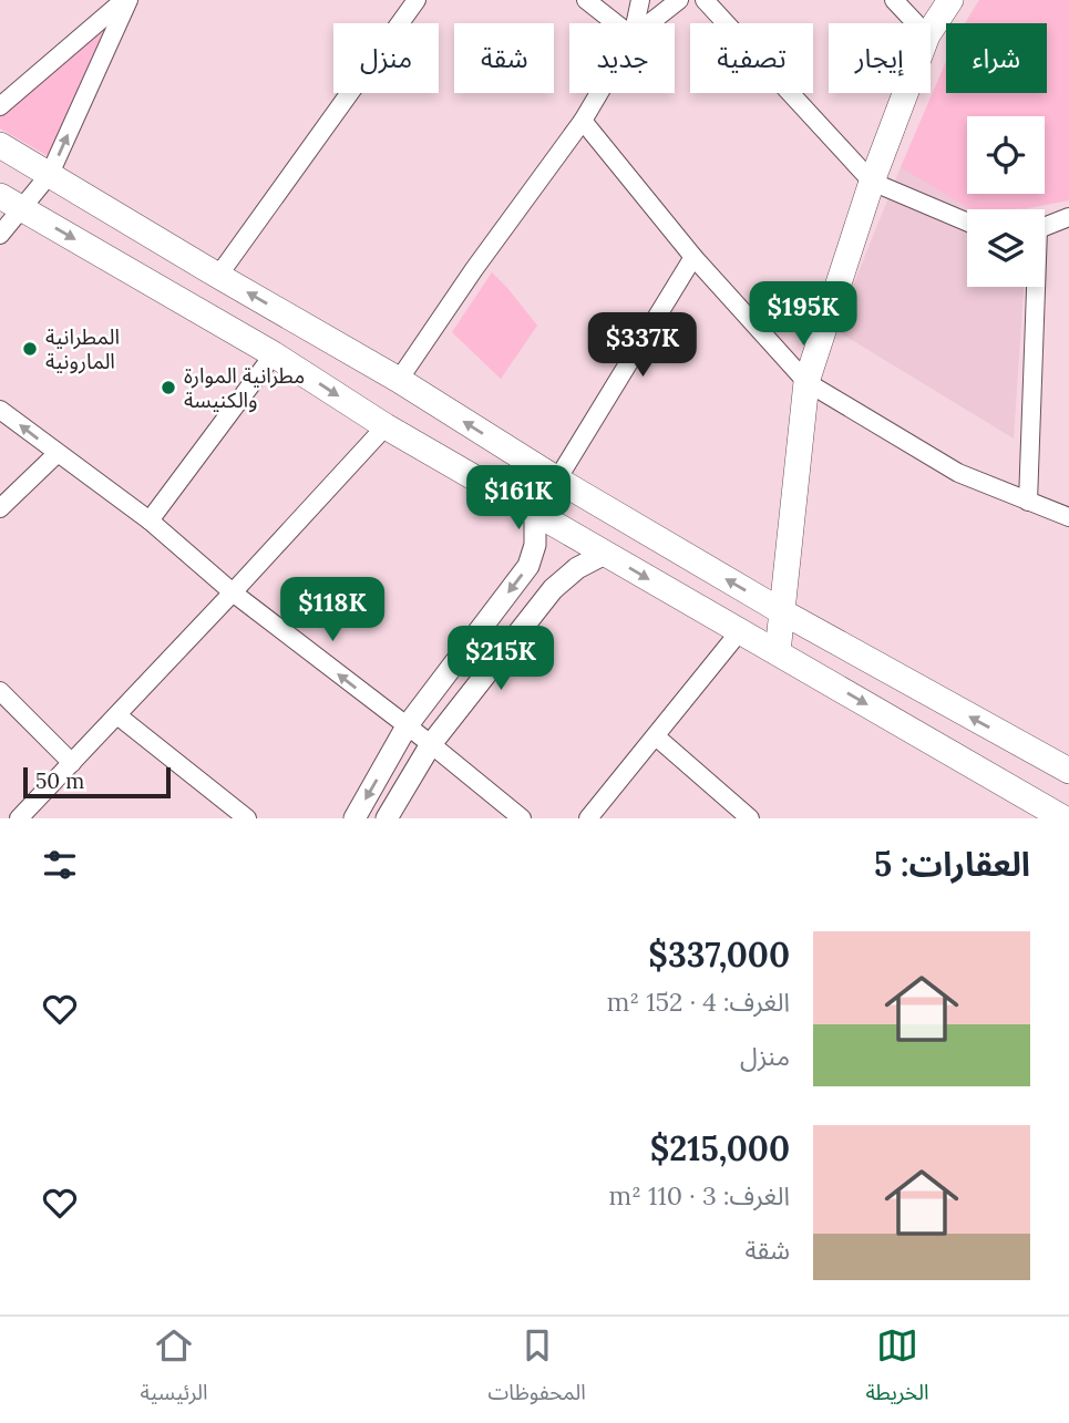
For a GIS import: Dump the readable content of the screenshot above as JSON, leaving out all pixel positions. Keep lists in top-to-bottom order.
{
  "places": ["المطرانية المارونية", "مطرانية الموارة والكنيسة"],
  "scale_bar": "50 m",
  "page": {
    "chip": [
      "شراء",
      "إيجار",
      "تصفية",
      "جديد",
      "شقة",
      "منزل"
    ],
    "price": [
      "$195K",
      "$337K",
      "$161K",
      "$118K",
      "$215K"
    ],
    "scale": "50 m",
    "heading": "العقارات: 5",
    "list": [
      {
        "name": "$337,000",
        "note": "الغرف: 4 · 152 m² · منزل"
      },
      {
        "name": "$215,000",
        "note": "الغرف: 3 · 110 m² · شقة"
      }
    ],
    "tabs": ["الخريطة", "المحفوظات", "الرئيسية"]
  }
}
